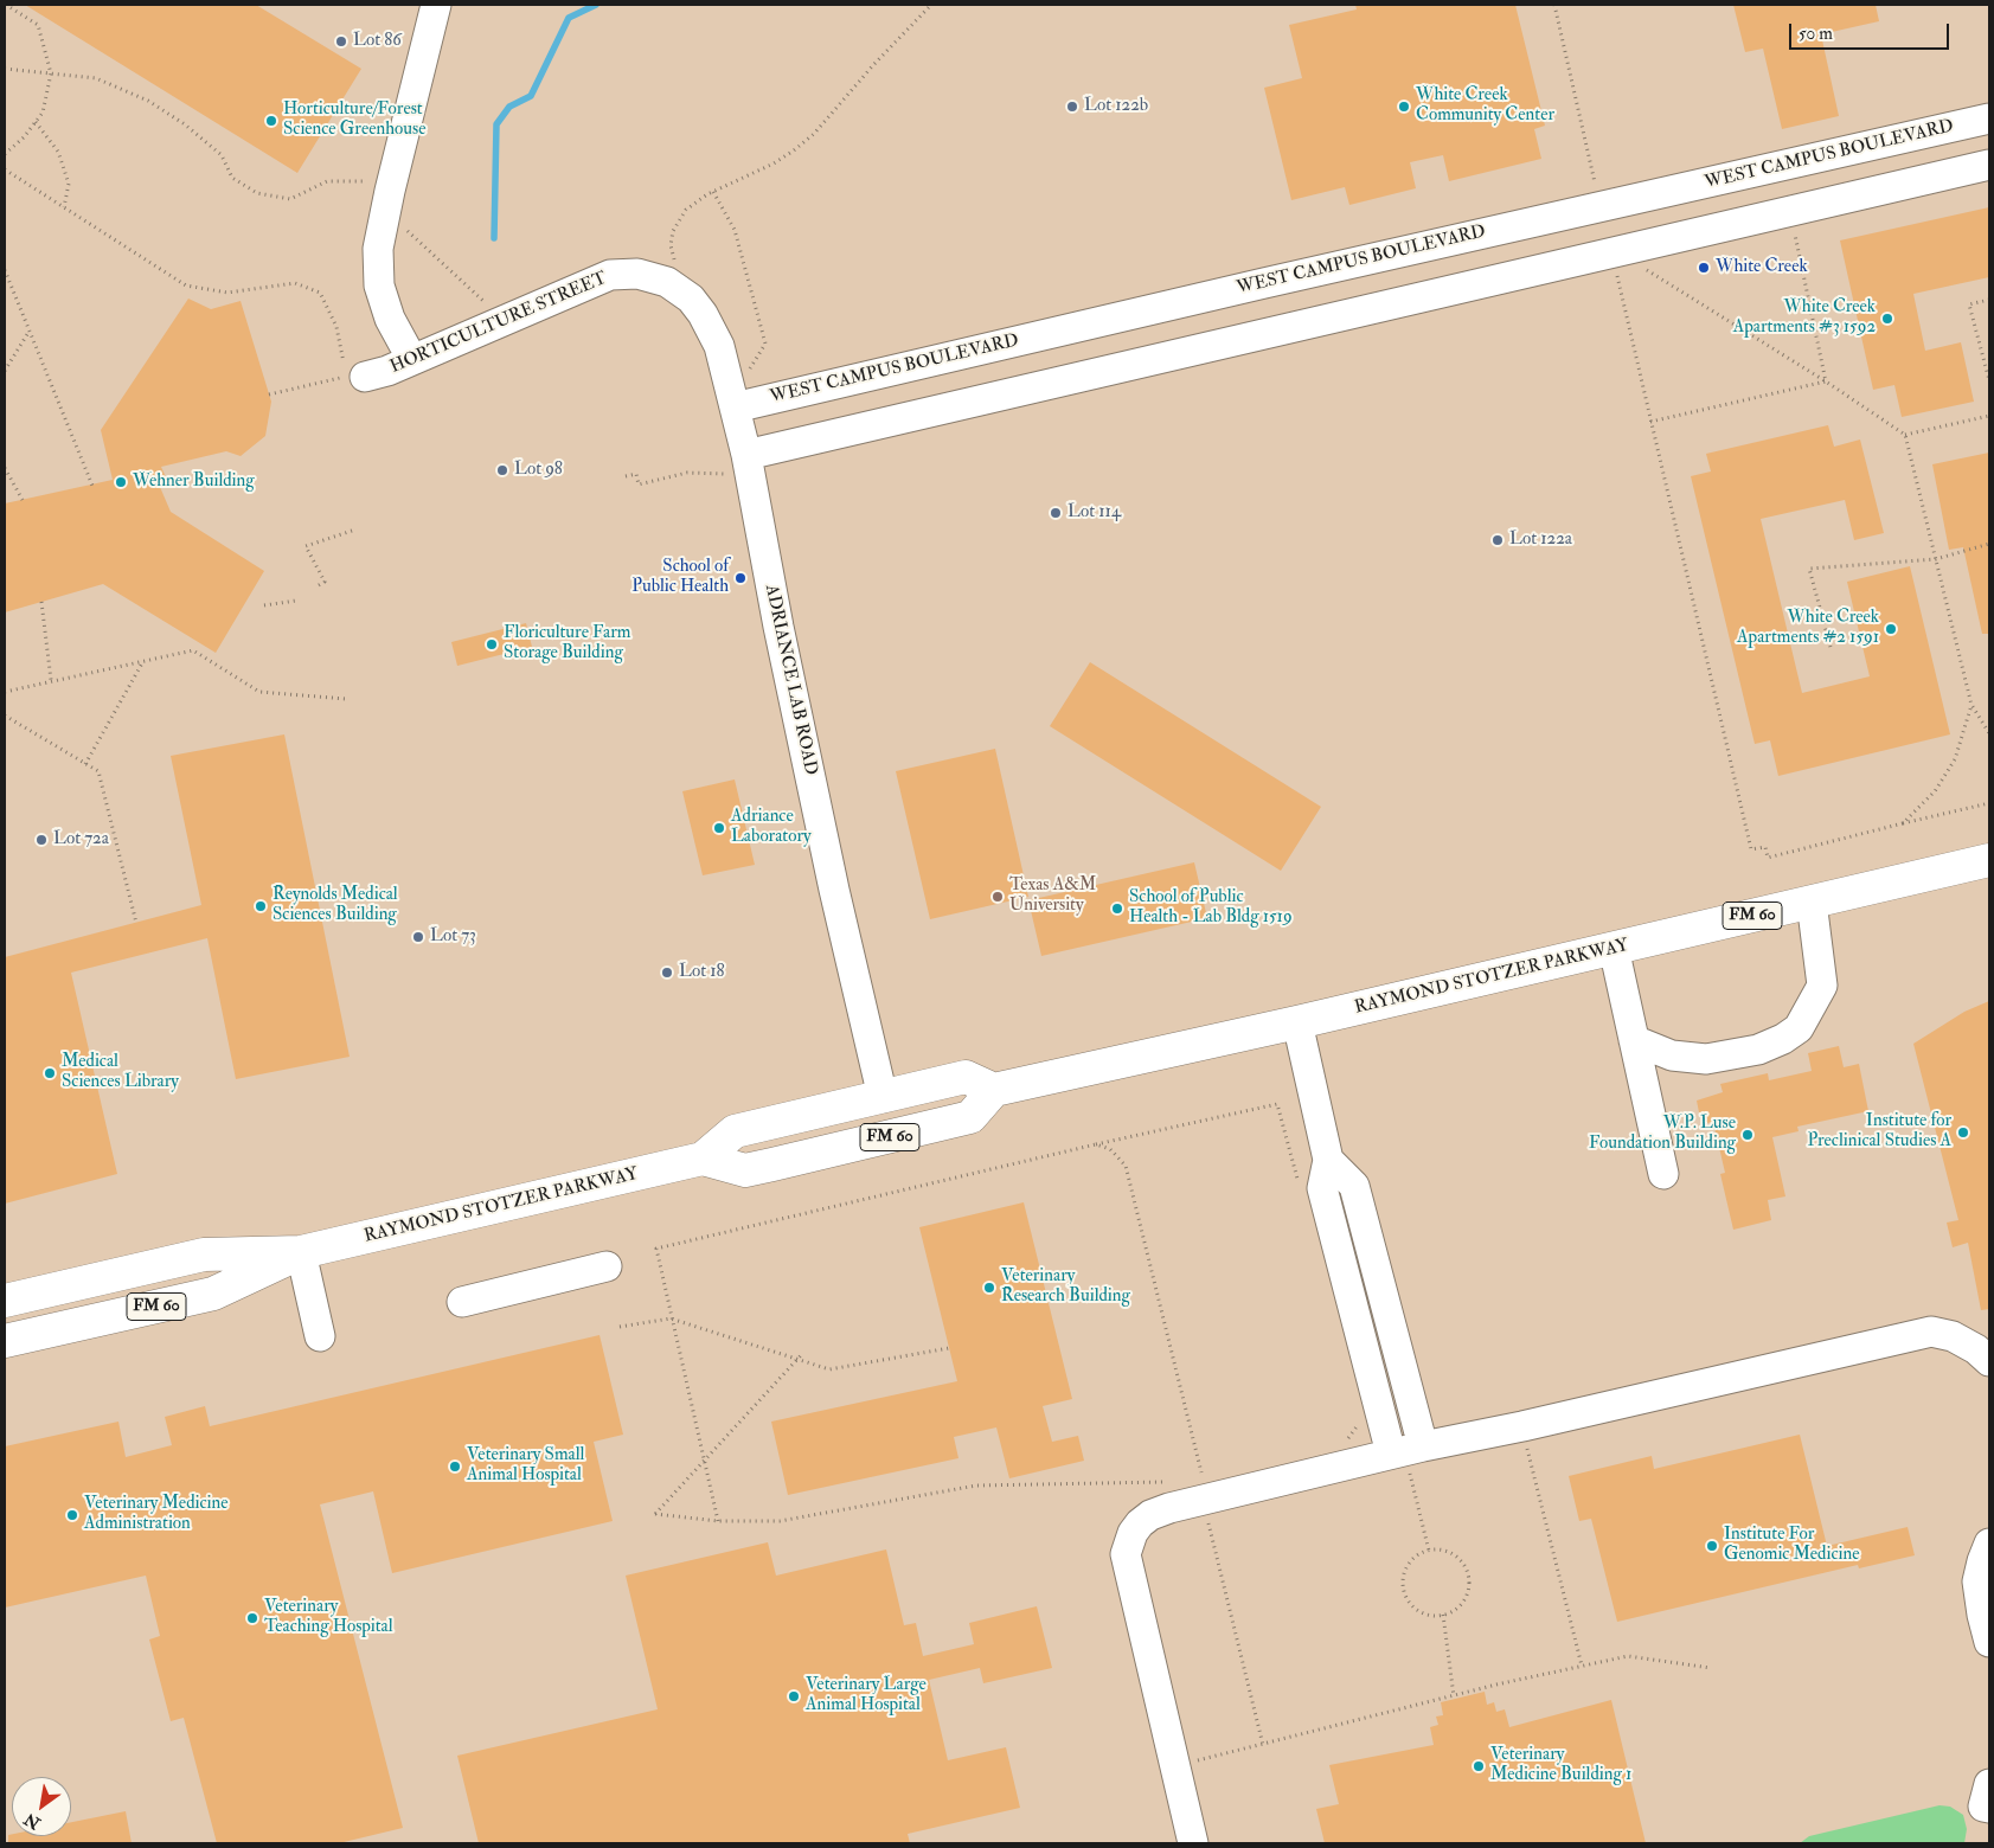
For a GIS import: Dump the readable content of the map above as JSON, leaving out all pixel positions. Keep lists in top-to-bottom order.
{
  "streets": {
    "main road": ["FM 60", "RAYMOND STOTZER PARKWAY"],
    "street": ["WEST CAMPUS BOULEVARD", "HORTICULTURE STREET", "ADRIANCE LAB ROAD"]
  },
  "crossings": [
    ["WEST CAMPUS BOULEVARD", "ADRIANCE LAB ROAD"],
    ["HORTICULTURE STREET", "ADRIANCE LAB ROAD"],
    ["ADRIANCE LAB ROAD", "RAYMOND STOTZER PARKWAY"]
  ],
  "places": [
    "Lot 86",
    "Lot 122b",
    "White Creek Community Center",
    "Horticulture/Forest Science Greenhouse",
    "White Creek",
    "White Creek Apartments #3 1592",
    "Lot 98",
    "Wehner Building",
    "Lot 114",
    "Lot 122a",
    "School of Public Health",
    "White Creek Apartments #2 1591",
    "Floriculture Farm Storage Building",
    "Adriance Laboratory",
    "Lot 72a",
    "Texas A&M University",
    "Reynolds Medical Sciences Building",
    "School of Public Health - Lab Bldg 1519",
    "Lot 73",
    "Lot 18",
    "Medical Sciences Library",
    "Institute for Preclinical Studies A",
    "W.P. Luse Foundation Building",
    "Veterinary Research Building",
    "Veterinary Small Animal Hospital",
    "Veterinary Medicine Administration",
    "Institute For Genomic Medicine",
    "Veterinary Teaching Hospital",
    "Veterinary Large Animal Hospital",
    "Veterinary Medicine Building 1"
  ],
  "scale_bar": "50 m",
  "north": "bottom left"
}
